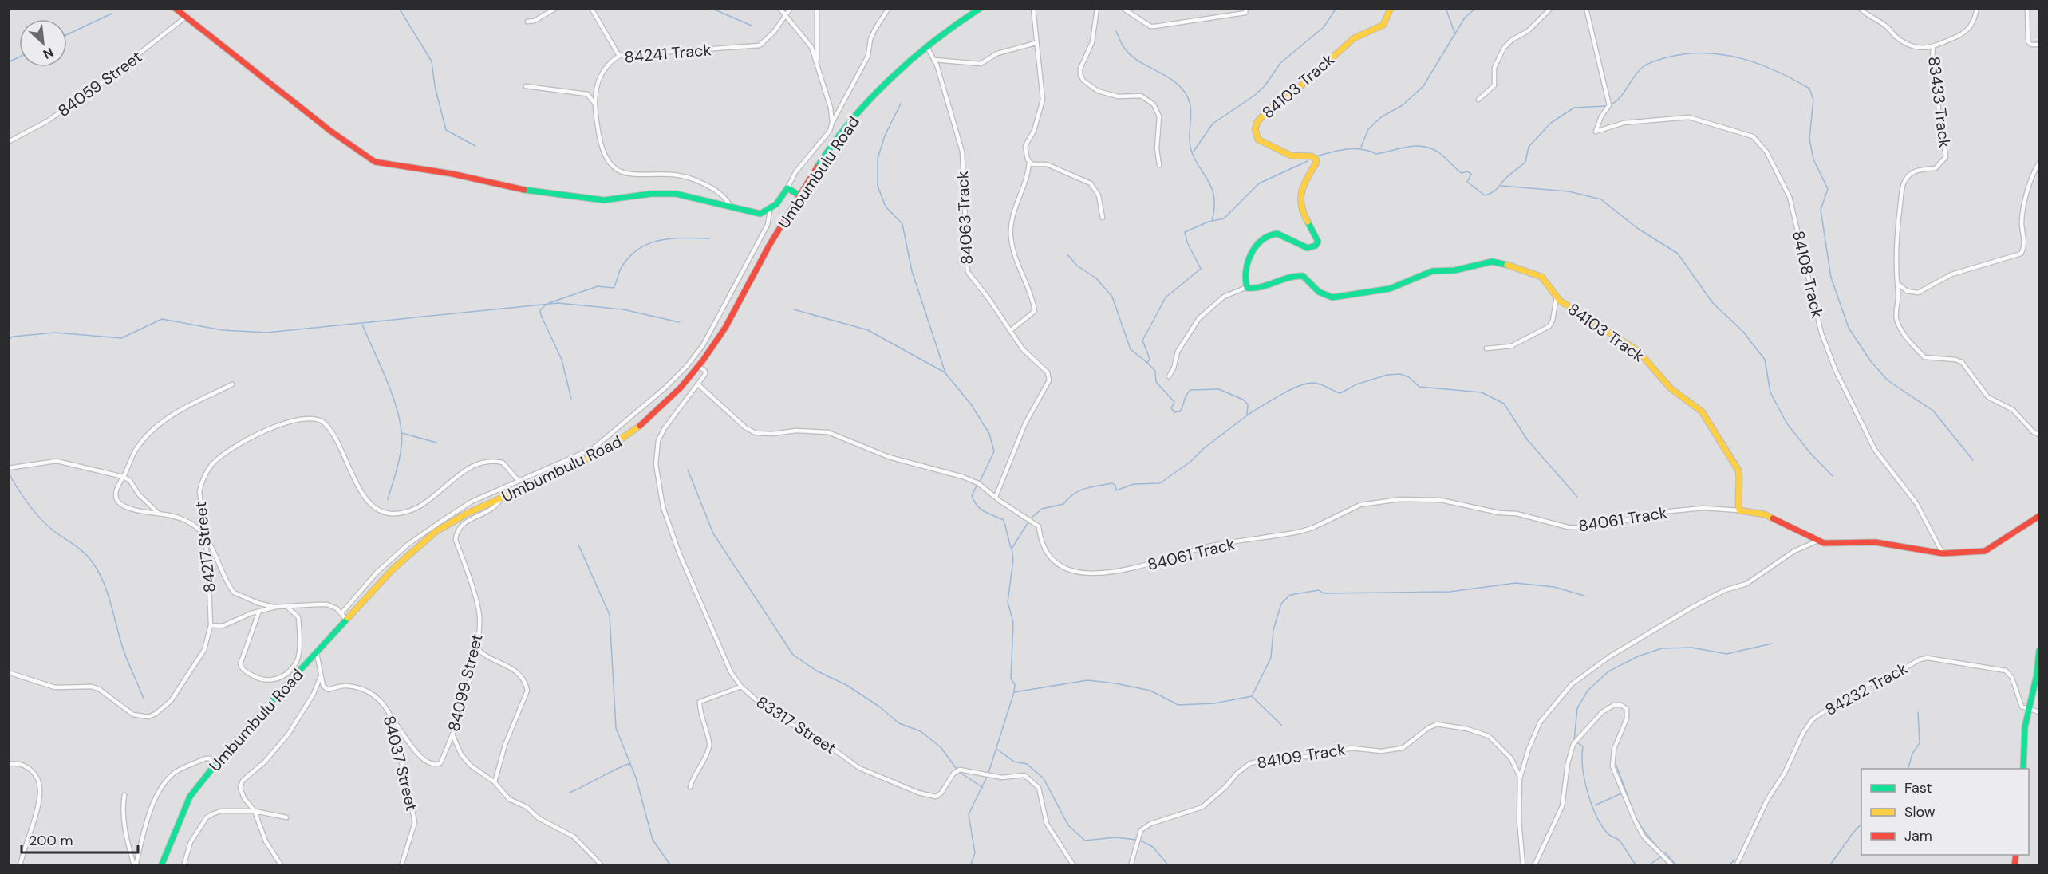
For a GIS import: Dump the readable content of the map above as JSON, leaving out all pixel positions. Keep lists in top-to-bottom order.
{
  "streets": {
    "street": [
      "84241 Track",
      "84059 Street",
      "84103 Track",
      "83433 Track",
      "Umbumbulu Road",
      "84063 Track",
      "84108 Track",
      "84061 Track",
      "84217 Street",
      "84099 Street",
      "84232 Track",
      "83317 Street",
      "84109 Track",
      "84037 Street"
    ]
  },
  "crossings": [
    ["84103 Track", "84061 Track"],
    ["Umbumbulu Road", "84063 Track"],
    ["Umbumbulu Road", "84099 Street"],
    ["84063 Track", "84061 Track"],
    ["84061 Track", "83317 Street"],
    ["84099 Street", "84037 Street"]
  ],
  "legend": ["Fast", "Slow", "Jam"],
  "scale_bar": "200 m",
  "north": "bottom right"
}
